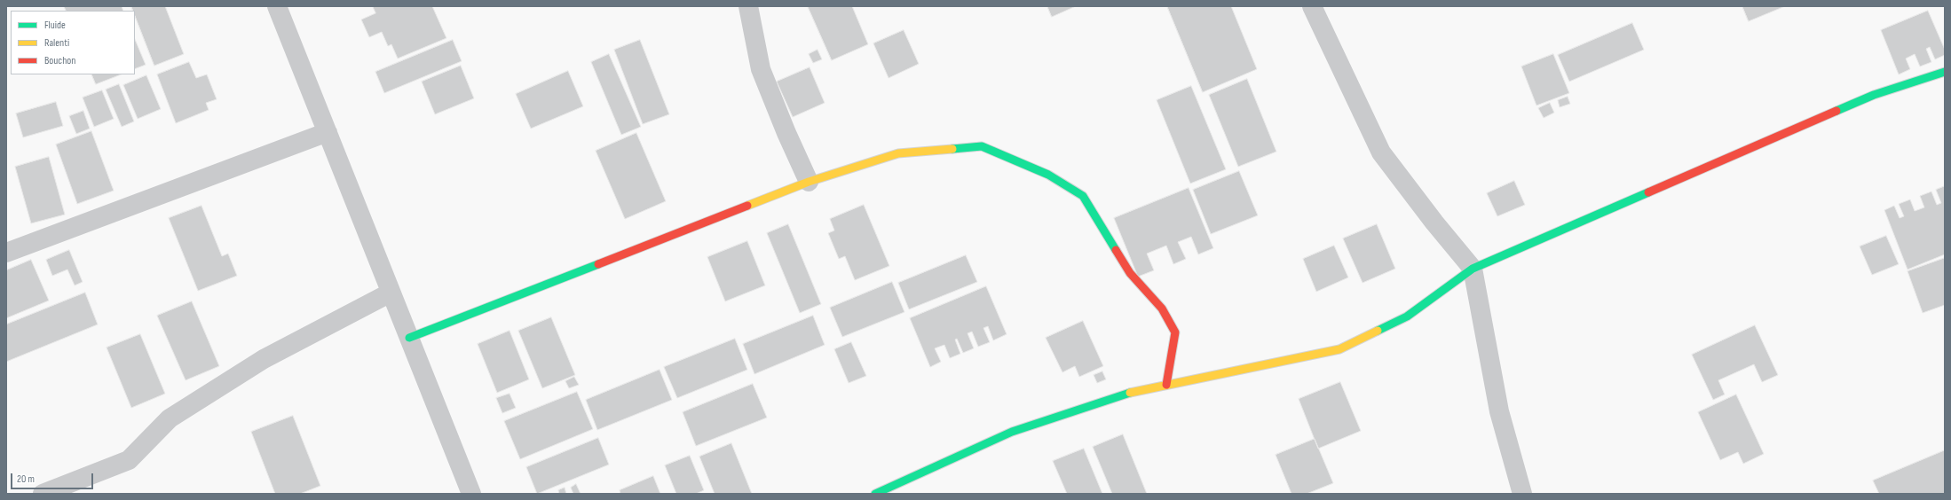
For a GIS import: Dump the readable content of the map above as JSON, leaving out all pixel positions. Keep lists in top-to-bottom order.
{
  "legend": ["Fluide", "Ralenti", "Bouchon"],
  "scale_bar": "20 m"
}
